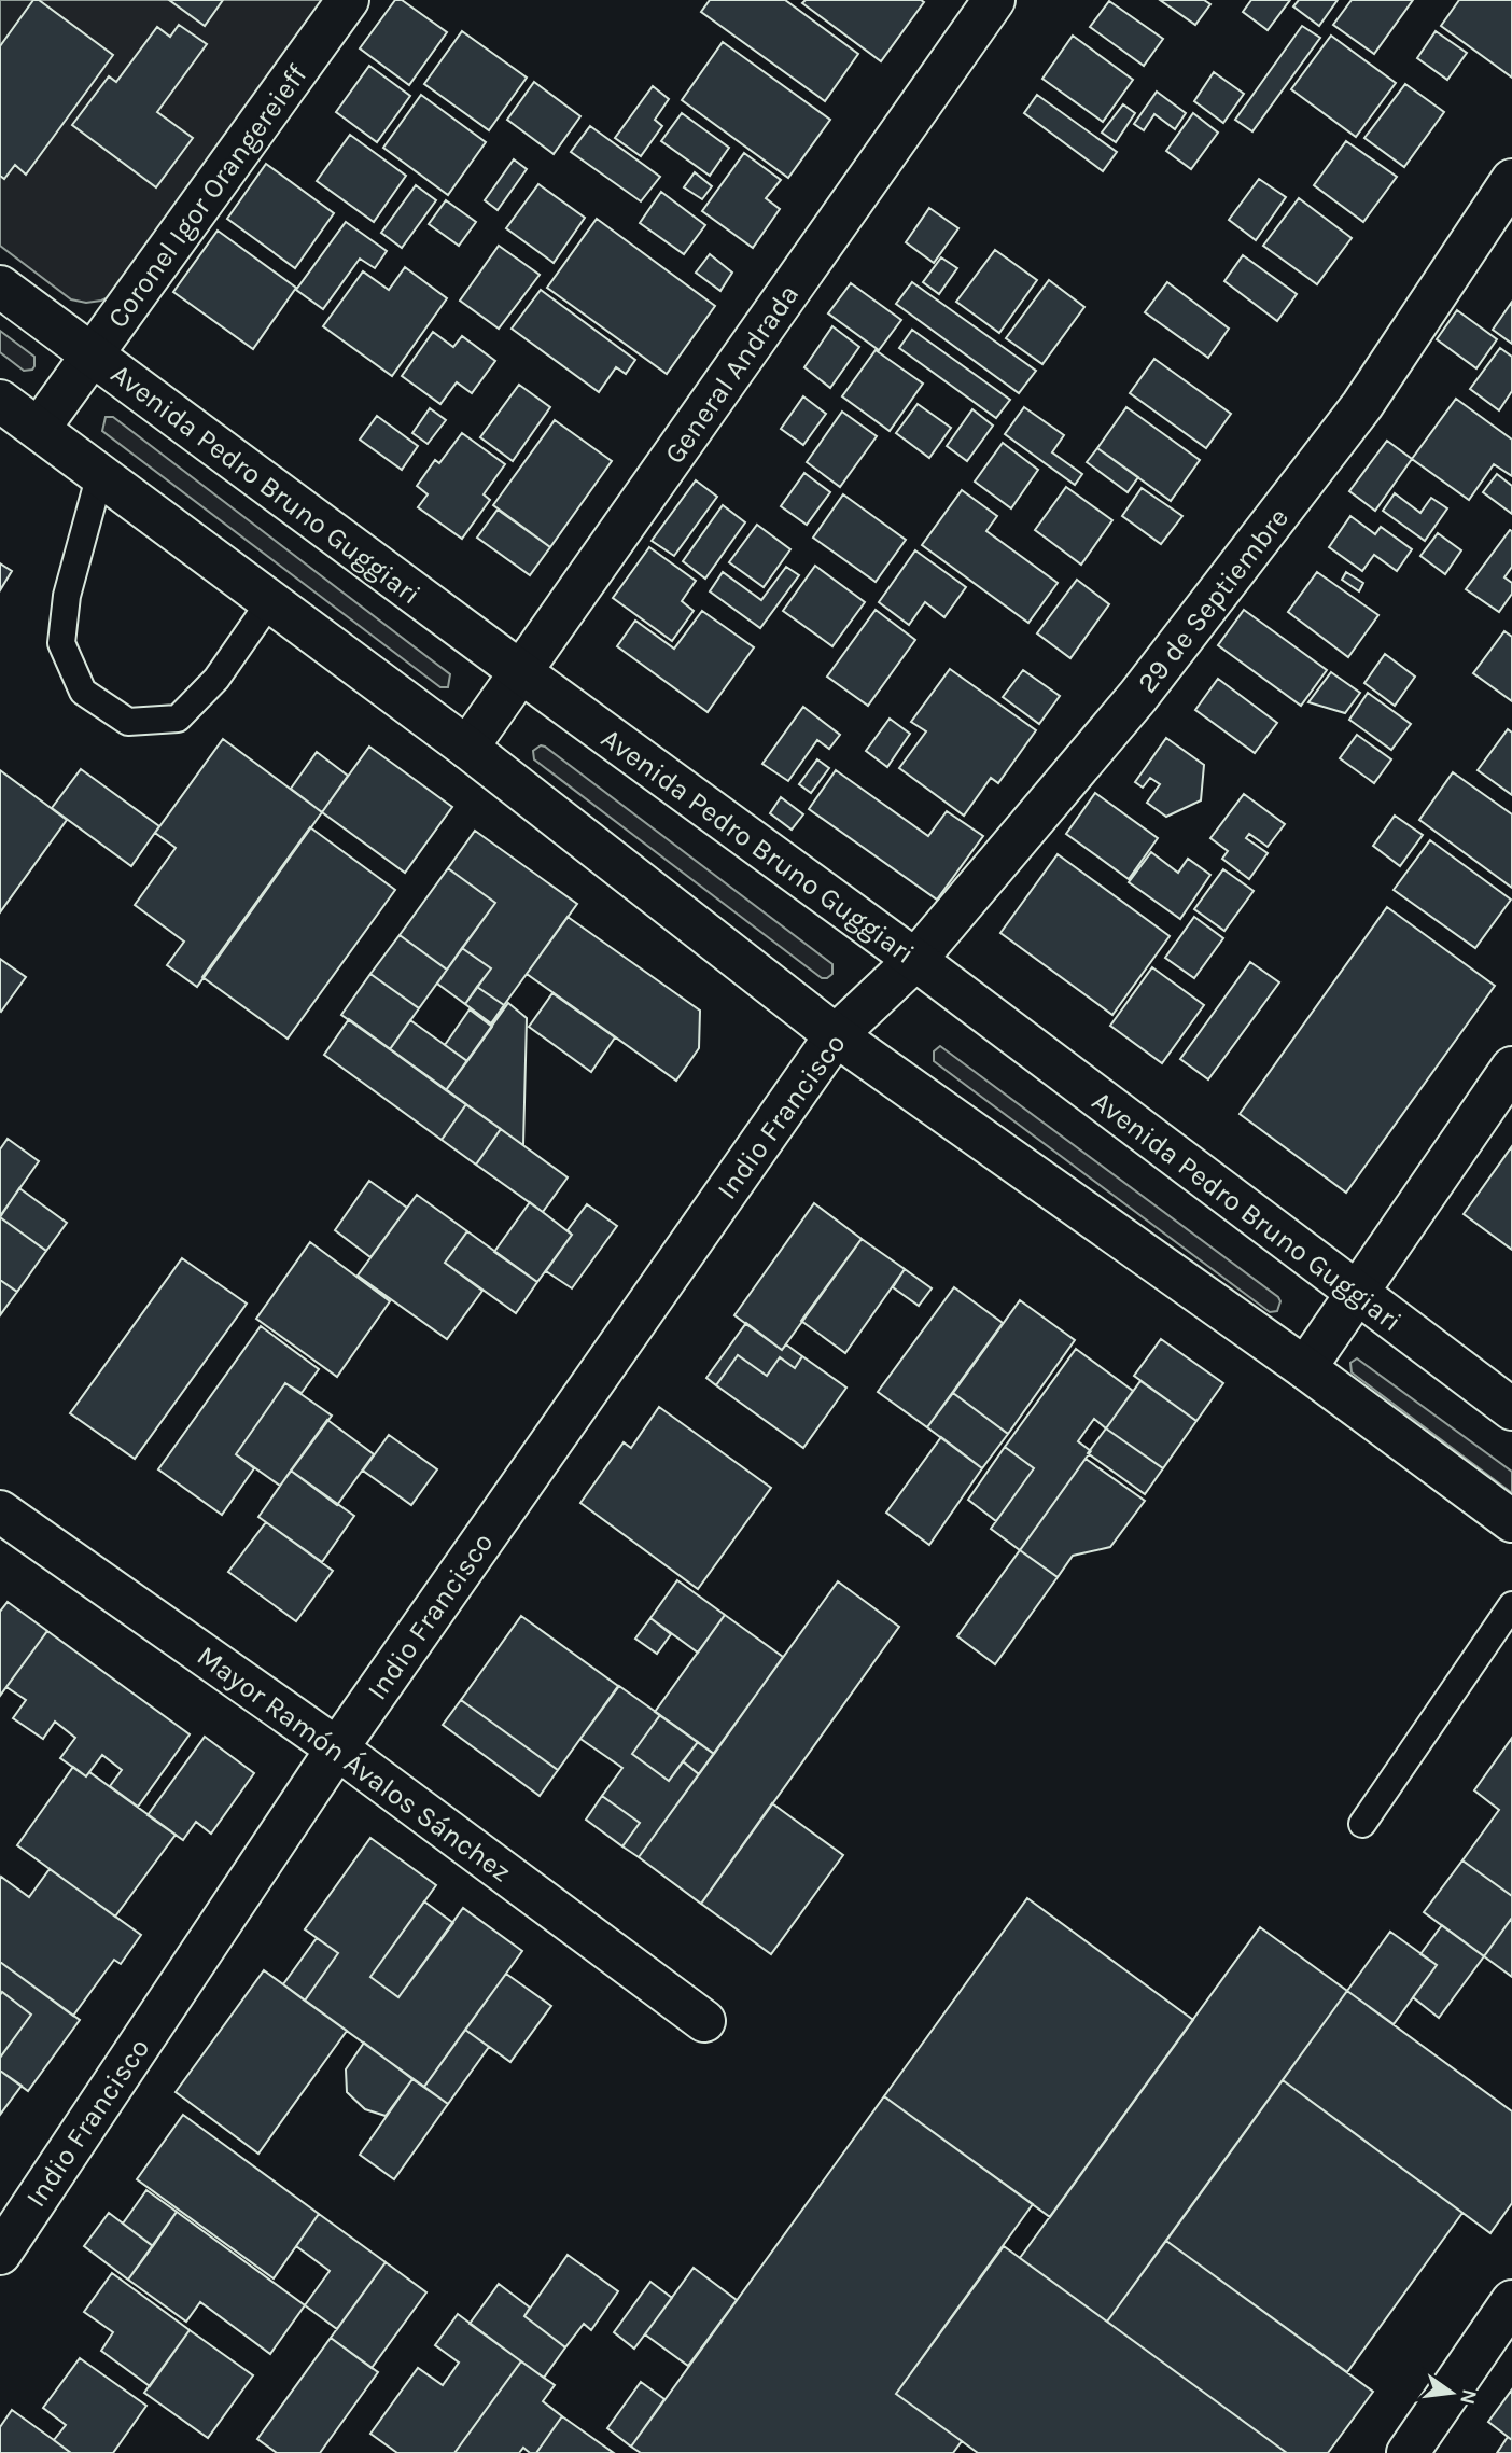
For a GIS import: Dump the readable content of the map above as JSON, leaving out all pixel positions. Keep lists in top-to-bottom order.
{
  "streets": {
    "street": [
      "Coronel Igor Orangereieff",
      "General Andrada",
      "Avenida Pedro Bruno Guggiari",
      "29 de Septiembre",
      "Indio Francisco",
      "Mayor Ramón Ávalos Sánchez"
    ]
  },
  "crossings": [
    ["Coronel Igor Orangereieff", "Avenida Pedro Bruno Guggiari"],
    ["General Andrada", "Avenida Pedro Bruno Guggiari"],
    ["Avenida Pedro Bruno Guggiari", "29 de Septiembre"],
    ["29 de Septiembre", "Indio Francisco"],
    ["Indio Francisco", "Mayor Ramón Ávalos Sánchez"]
  ],
  "north": "right"
}
